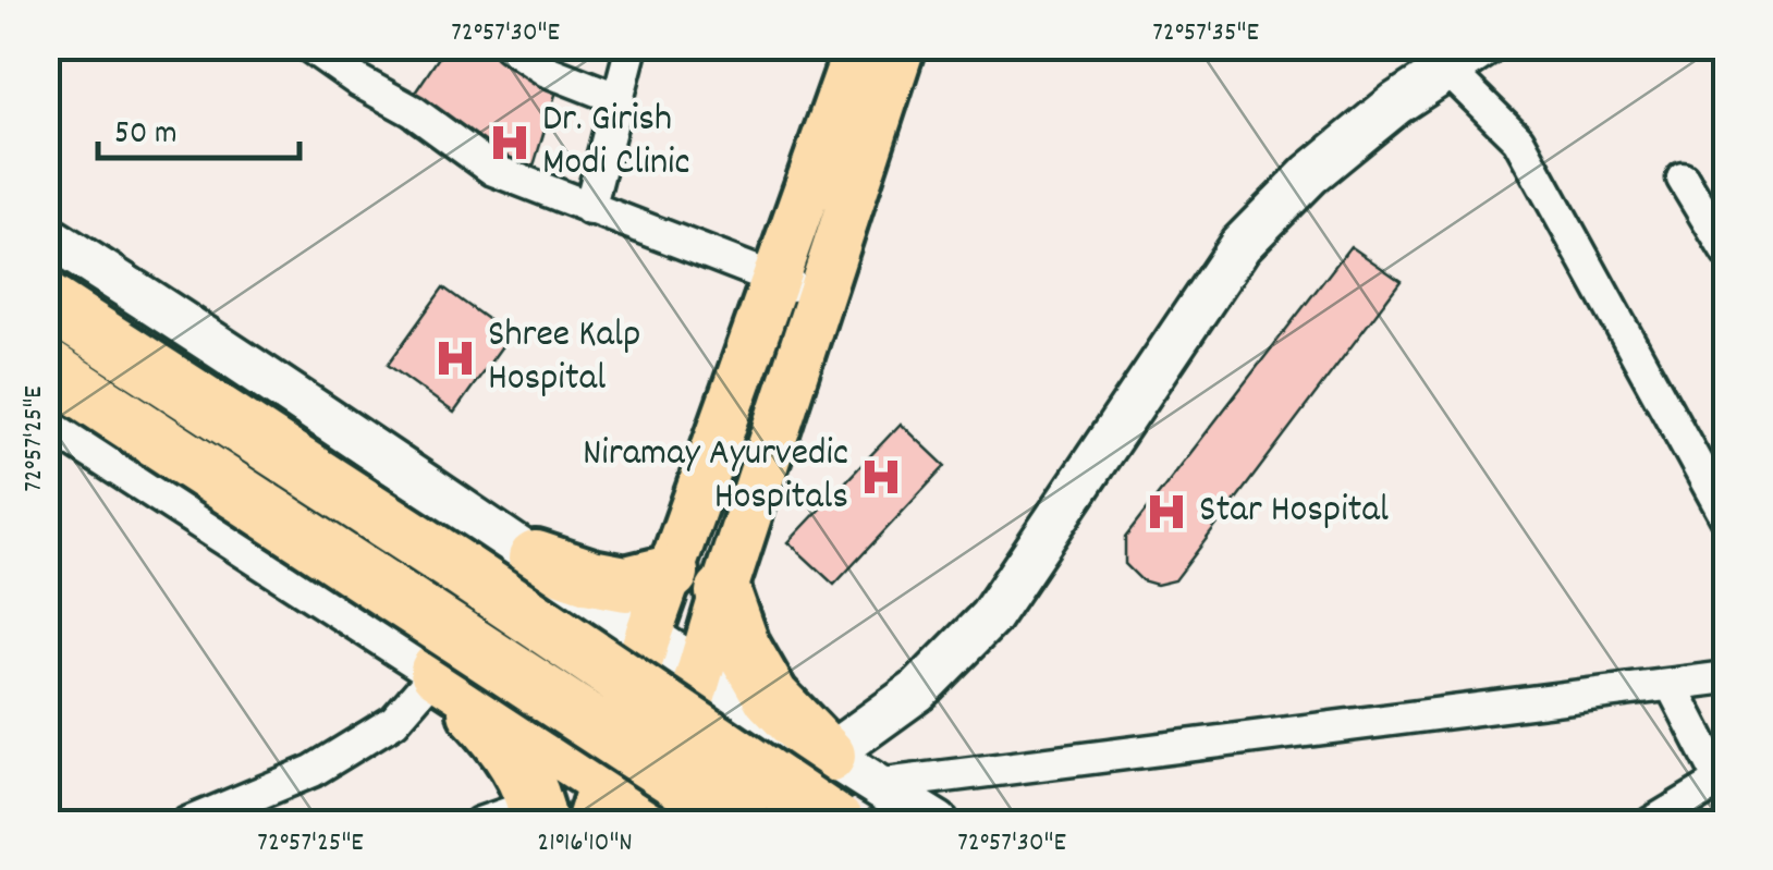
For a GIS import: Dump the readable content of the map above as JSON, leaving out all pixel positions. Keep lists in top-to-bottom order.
{
  "places": {
    "hospital": [
      "Dr. Girish Modi Clinic",
      "Shree Kalp Hospital",
      "Niramay Ayurvedic Hospitals",
      "Star Hospital"
    ]
  },
  "scale_bar": "50 m",
  "coordinates": [
    "72°57'30\"E",
    "72°57'35\"E",
    "72°57'25\"E",
    "21°16'10\"N"
  ]
}
